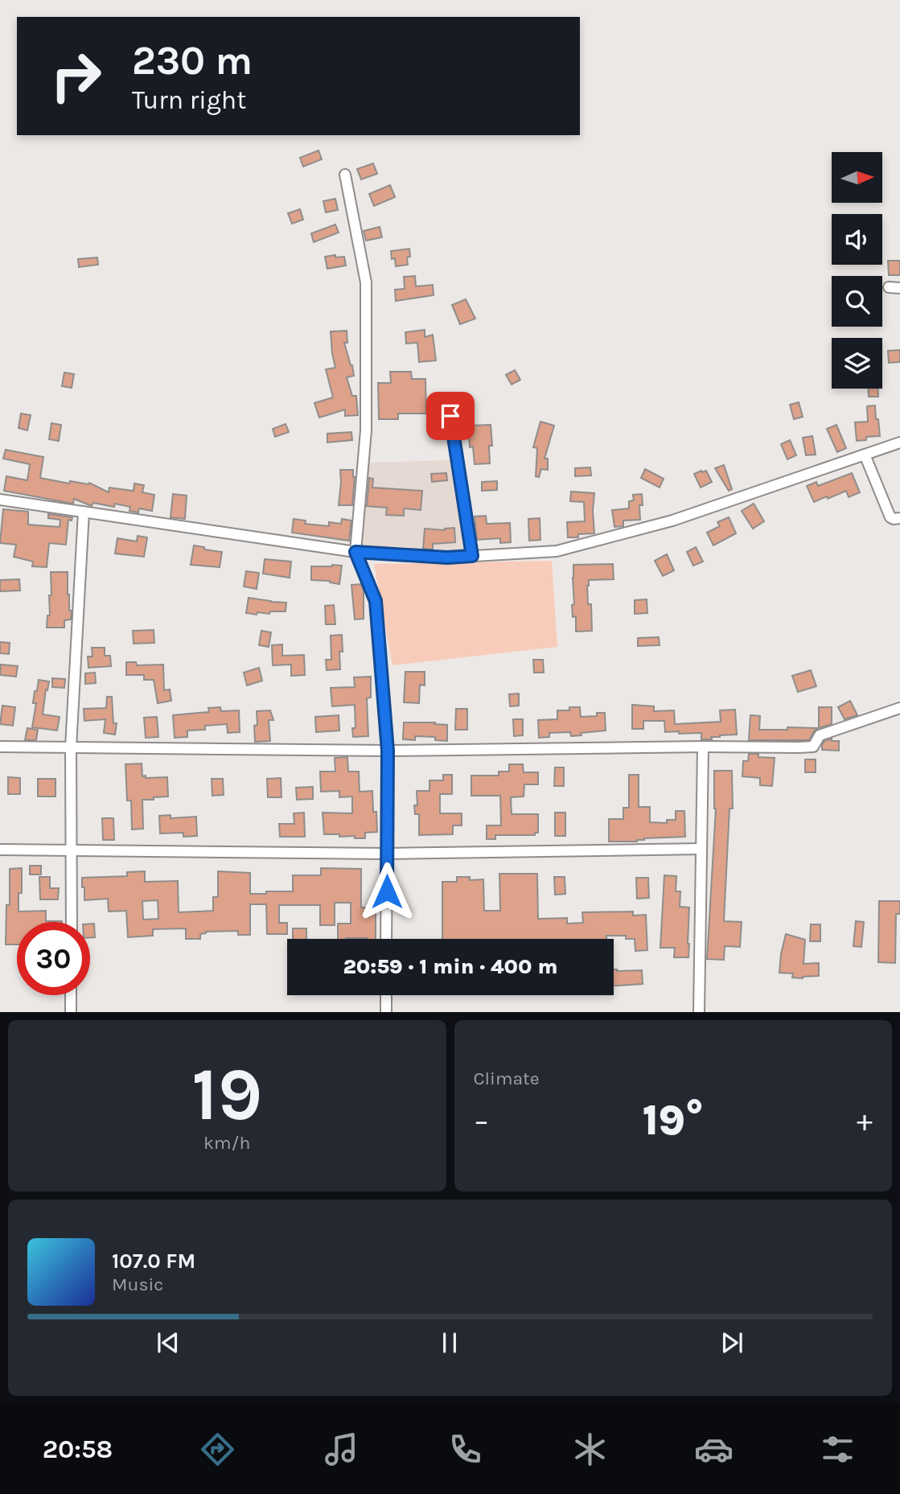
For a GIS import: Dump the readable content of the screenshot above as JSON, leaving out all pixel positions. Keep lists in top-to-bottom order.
{
  "north": "right",
  "page": {
    "turn": ["230 m", "Turn right"],
    "limit": "30",
    "trip": "20:59 · 1 min · 400 m",
    "tile": [
      ["19", "km/h"],
      "Climate"
    ],
    "heat": ["−", "19°", "+"],
    "song": ["107.0 FM", "Music"],
    "tabs": "20:58"
  }
}
